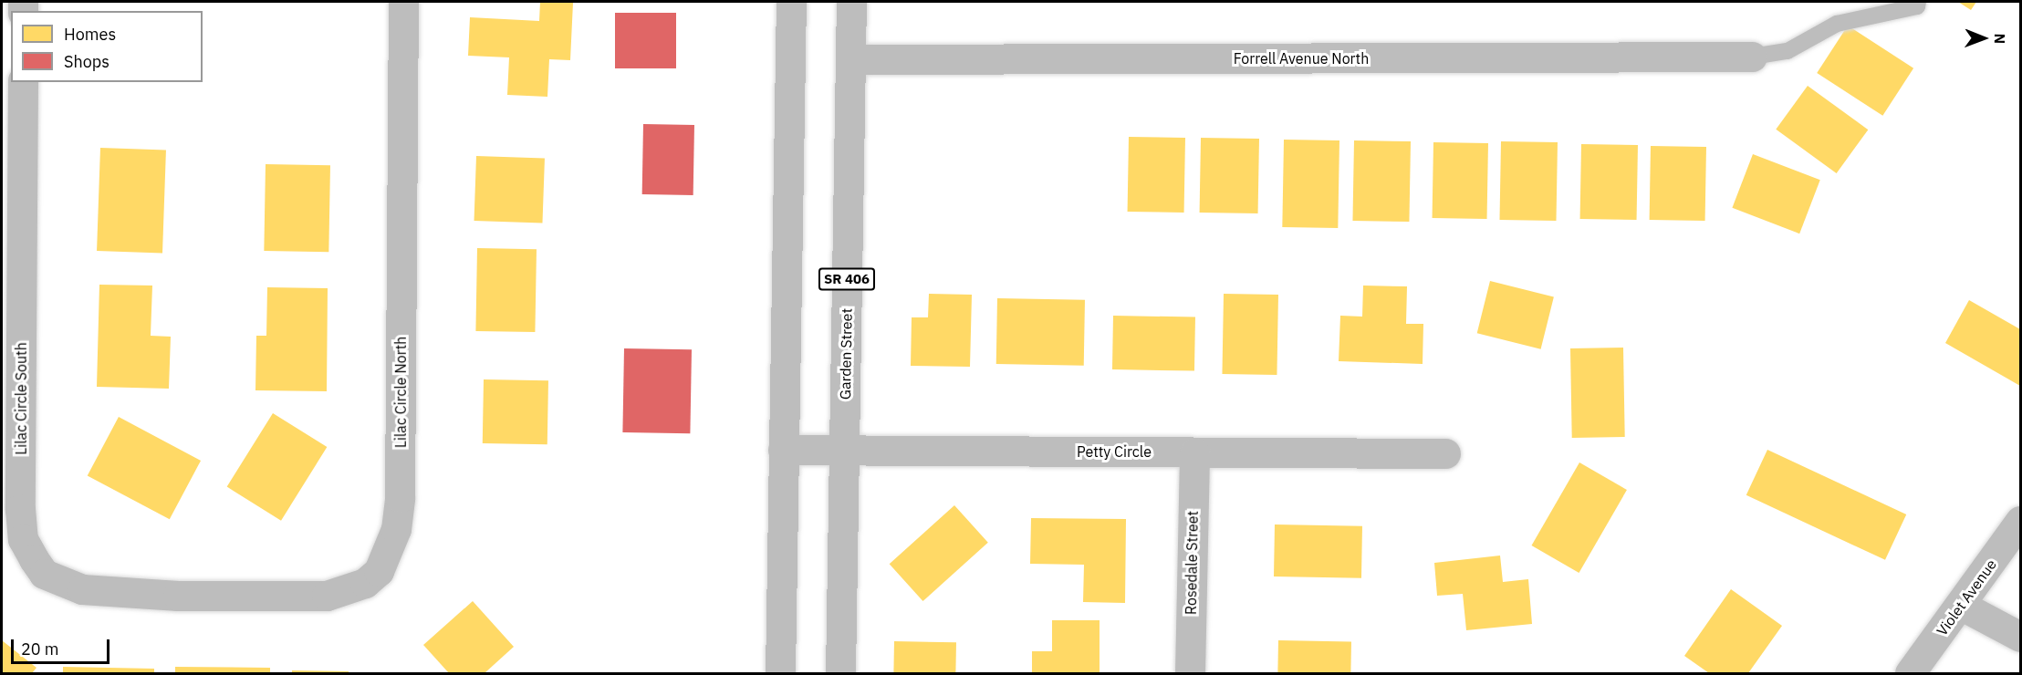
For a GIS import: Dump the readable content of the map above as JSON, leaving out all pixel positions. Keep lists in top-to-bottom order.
{
  "streets": {
    "street": [
      "Forrell Avenue North",
      "SR 406",
      "Garden Street",
      "Lilac Circle North",
      "Lilac Circle South",
      "Petty Circle",
      "Rosedale Street",
      "Violet Avenue"
    ]
  },
  "crossings": [
    ["Forrell Avenue North", "Garden Street"],
    ["Garden Street", "Petty Circle"],
    ["Lilac Circle North", "Lilac Circle South"],
    ["Petty Circle", "Rosedale Street"]
  ],
  "legend": ["Homes", "Shops"],
  "scale_bar": "20 m",
  "north": "right"
}
